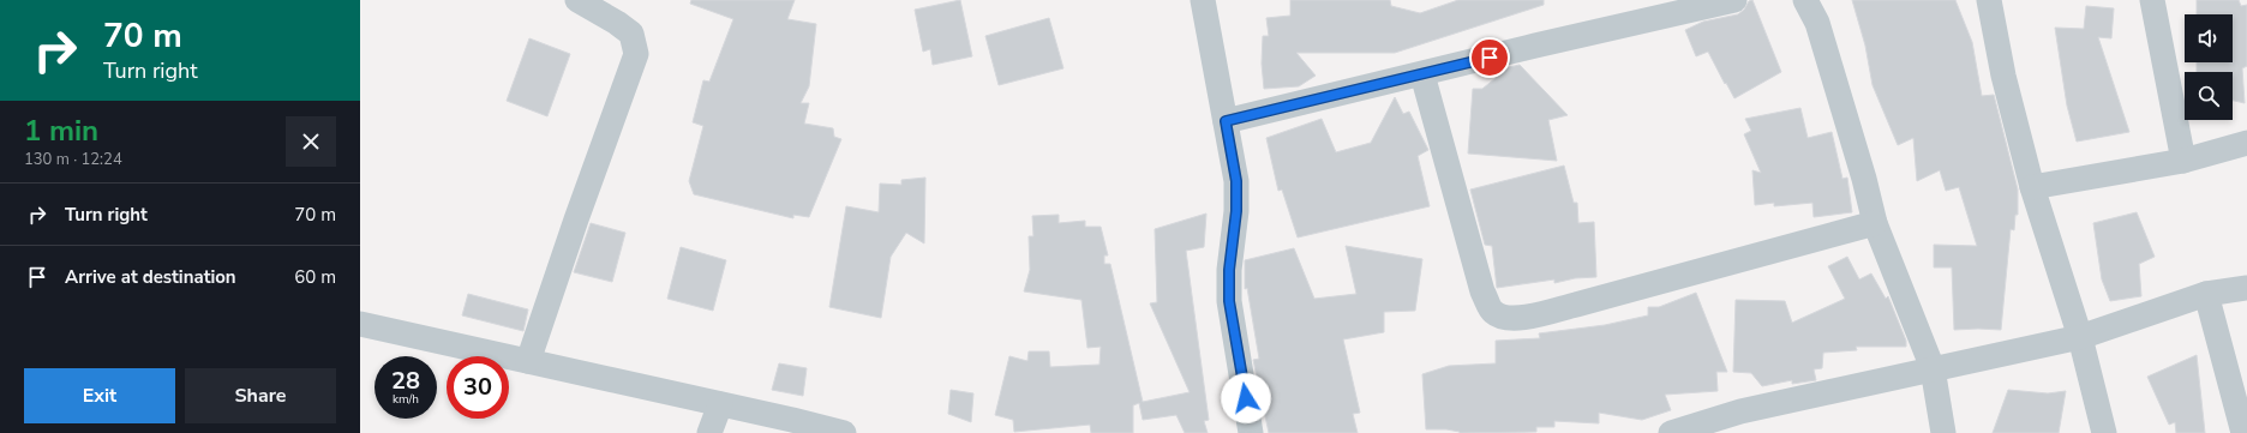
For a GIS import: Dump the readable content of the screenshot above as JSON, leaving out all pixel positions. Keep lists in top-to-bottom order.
{
  "page": {
    "turn": ["70 m", "Turn right"],
    "heading": ["1 min", "130 m · 12:24"],
    "list": [
      {
        "name": "Turn right",
        "value": "70 m"
      },
      {
        "name": "Arrive at destination",
        "value": "60 m"
      }
    ],
    "speed": "28 km/h",
    "limit": "30",
    "buttons": ["Exit", "Share"]
  }
}
